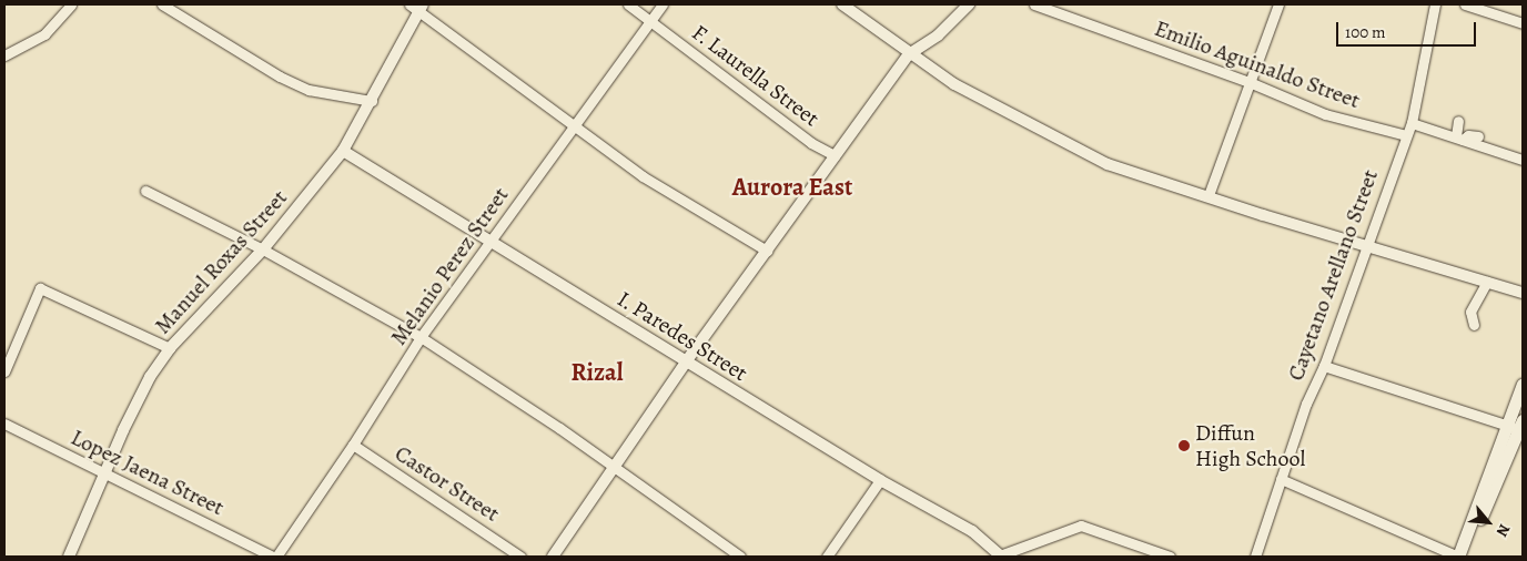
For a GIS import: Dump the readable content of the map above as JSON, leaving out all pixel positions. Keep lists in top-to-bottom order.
{
  "streets": {
    "street": [
      "Emilio Aguinaldo Street",
      "F. Laurella Street",
      "Manuel Roxas Street",
      "Melanio Perez Street",
      "Cayetano Arellano Street",
      "I. Paredes Street",
      "Lopez Jaena Street",
      "Castor Street"
    ]
  },
  "crossings": [
    ["Emilio Aguinaldo Street", "Cayetano Arellano Street"],
    ["F. Laurella Street", "Melanio Perez Street"],
    ["Manuel Roxas Street", "I. Paredes Street"],
    ["Manuel Roxas Street", "Lopez Jaena Street"],
    ["Melanio Perez Street", "I. Paredes Street"],
    ["Melanio Perez Street", "Lopez Jaena Street"],
    ["Melanio Perez Street", "Castor Street"]
  ],
  "districts": ["Aurora East", "Rizal"],
  "places": ["Diffun High School"],
  "scale_bar": "100 m",
  "north": "bottom right"
}
